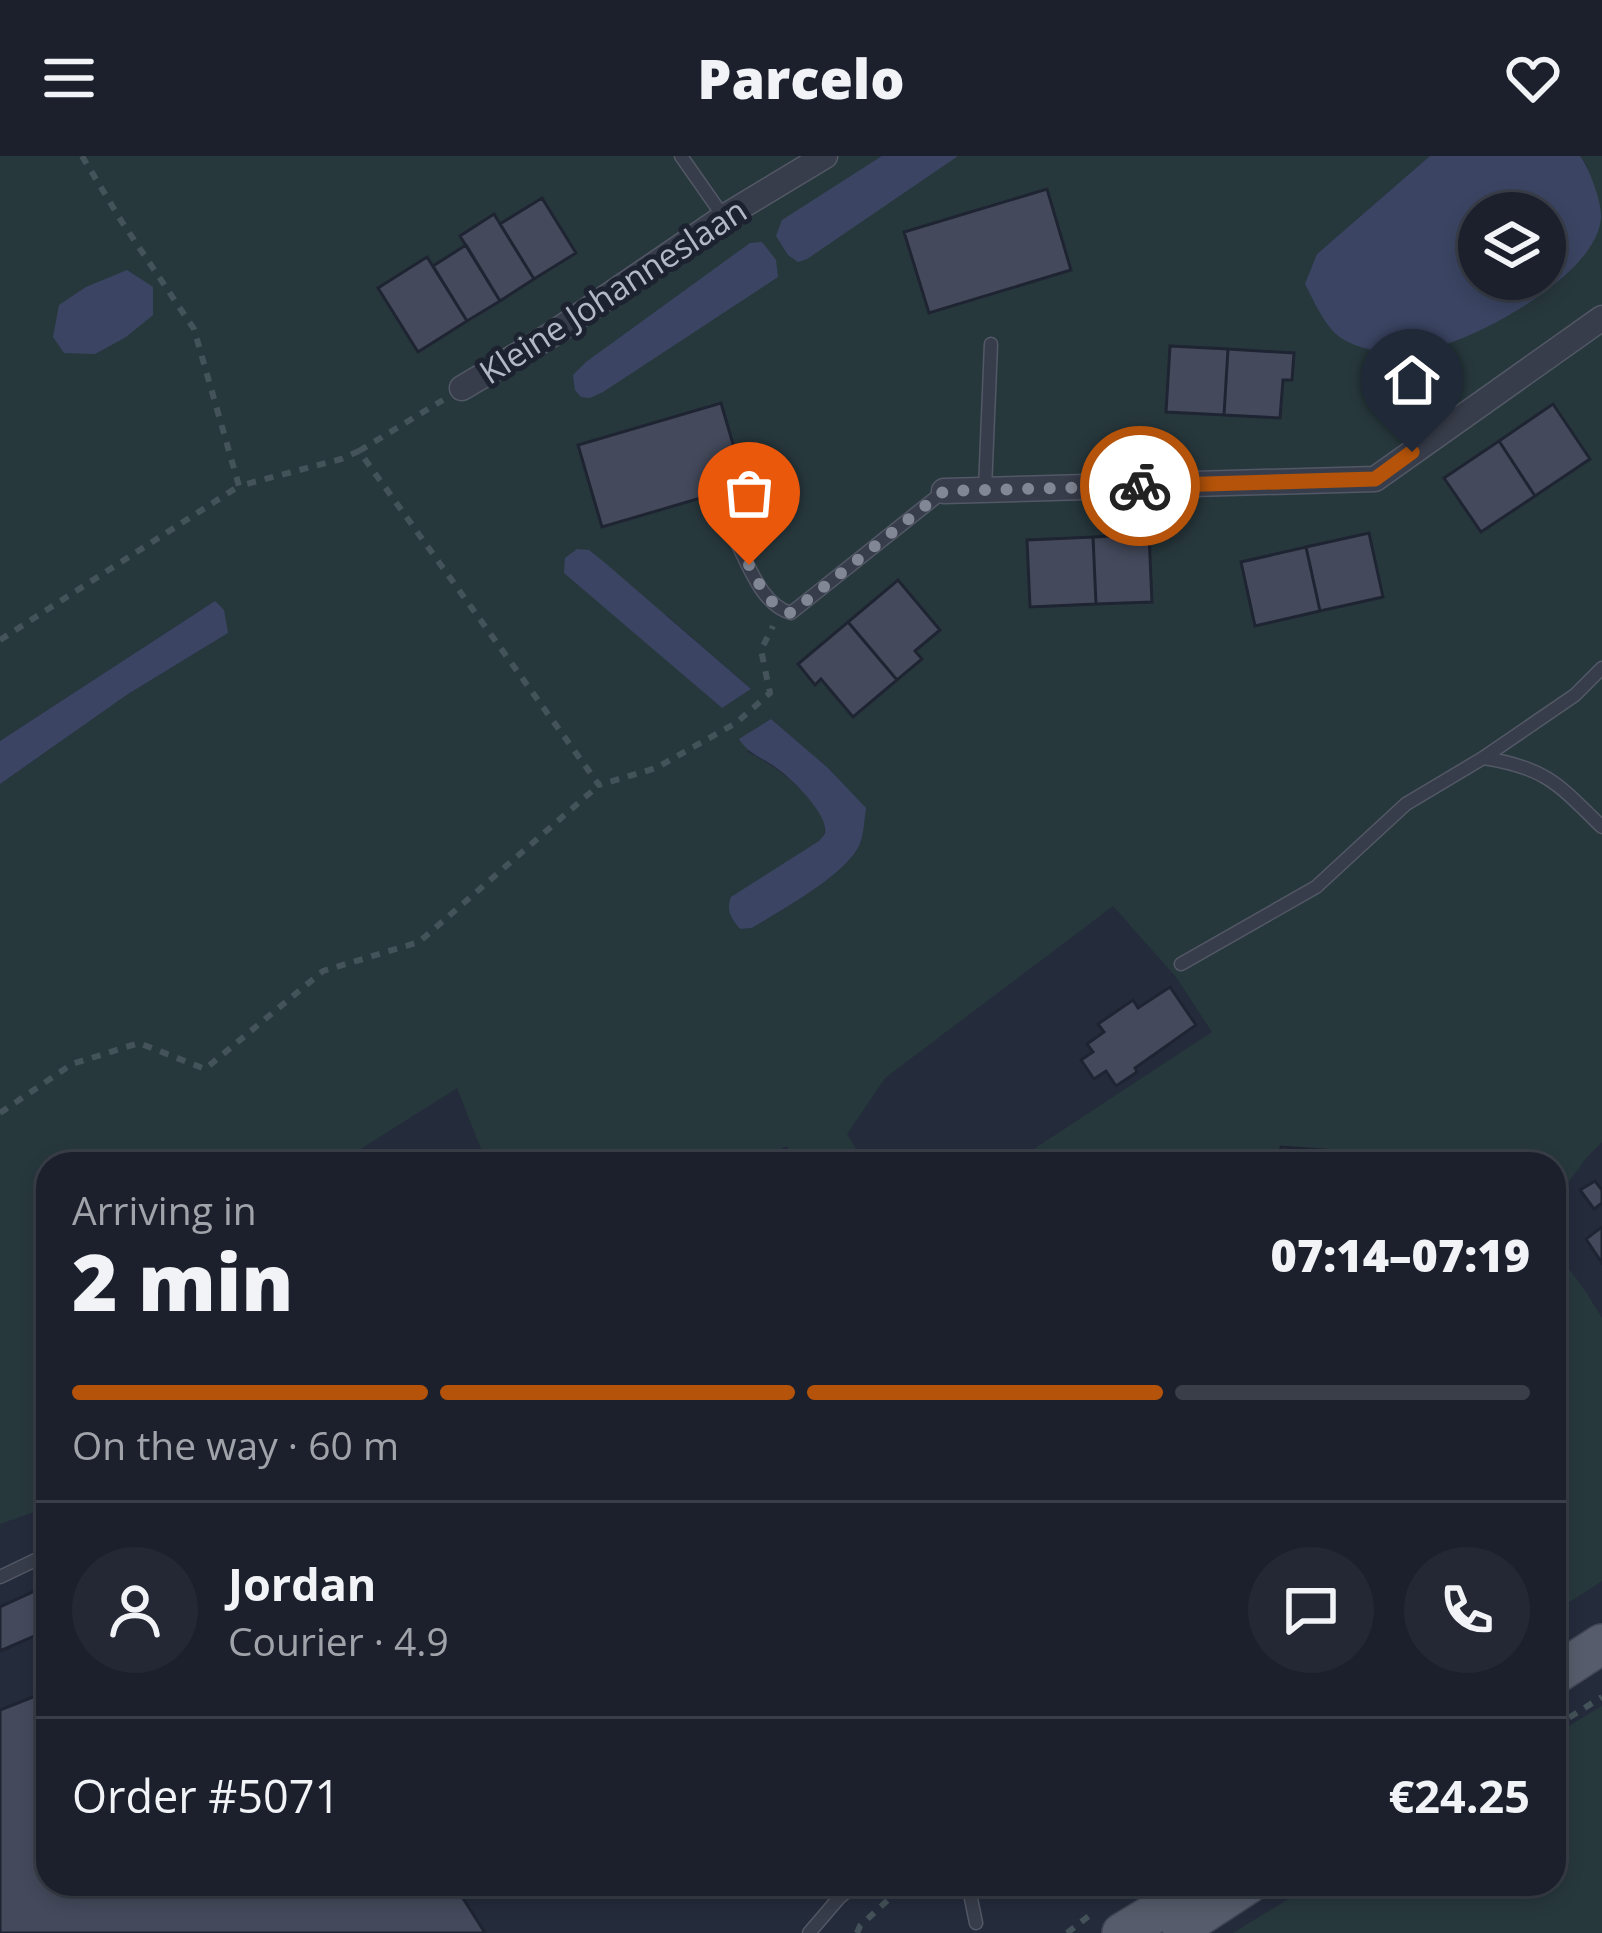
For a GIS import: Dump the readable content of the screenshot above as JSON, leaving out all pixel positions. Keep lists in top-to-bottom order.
{
  "streets": {
    "street": ["Kleine Johanneslaan"]
  },
  "page": {
    "header": "Parcelo",
    "heading": ["2 min", "Arriving in", "07:14–07:19"],
    "panel": [
      "Jordan",
      "Courier · 4.9",
      "Order #5071",
      "€24.25"
    ],
    "bar": "On the way · 60 m"
  }
}
